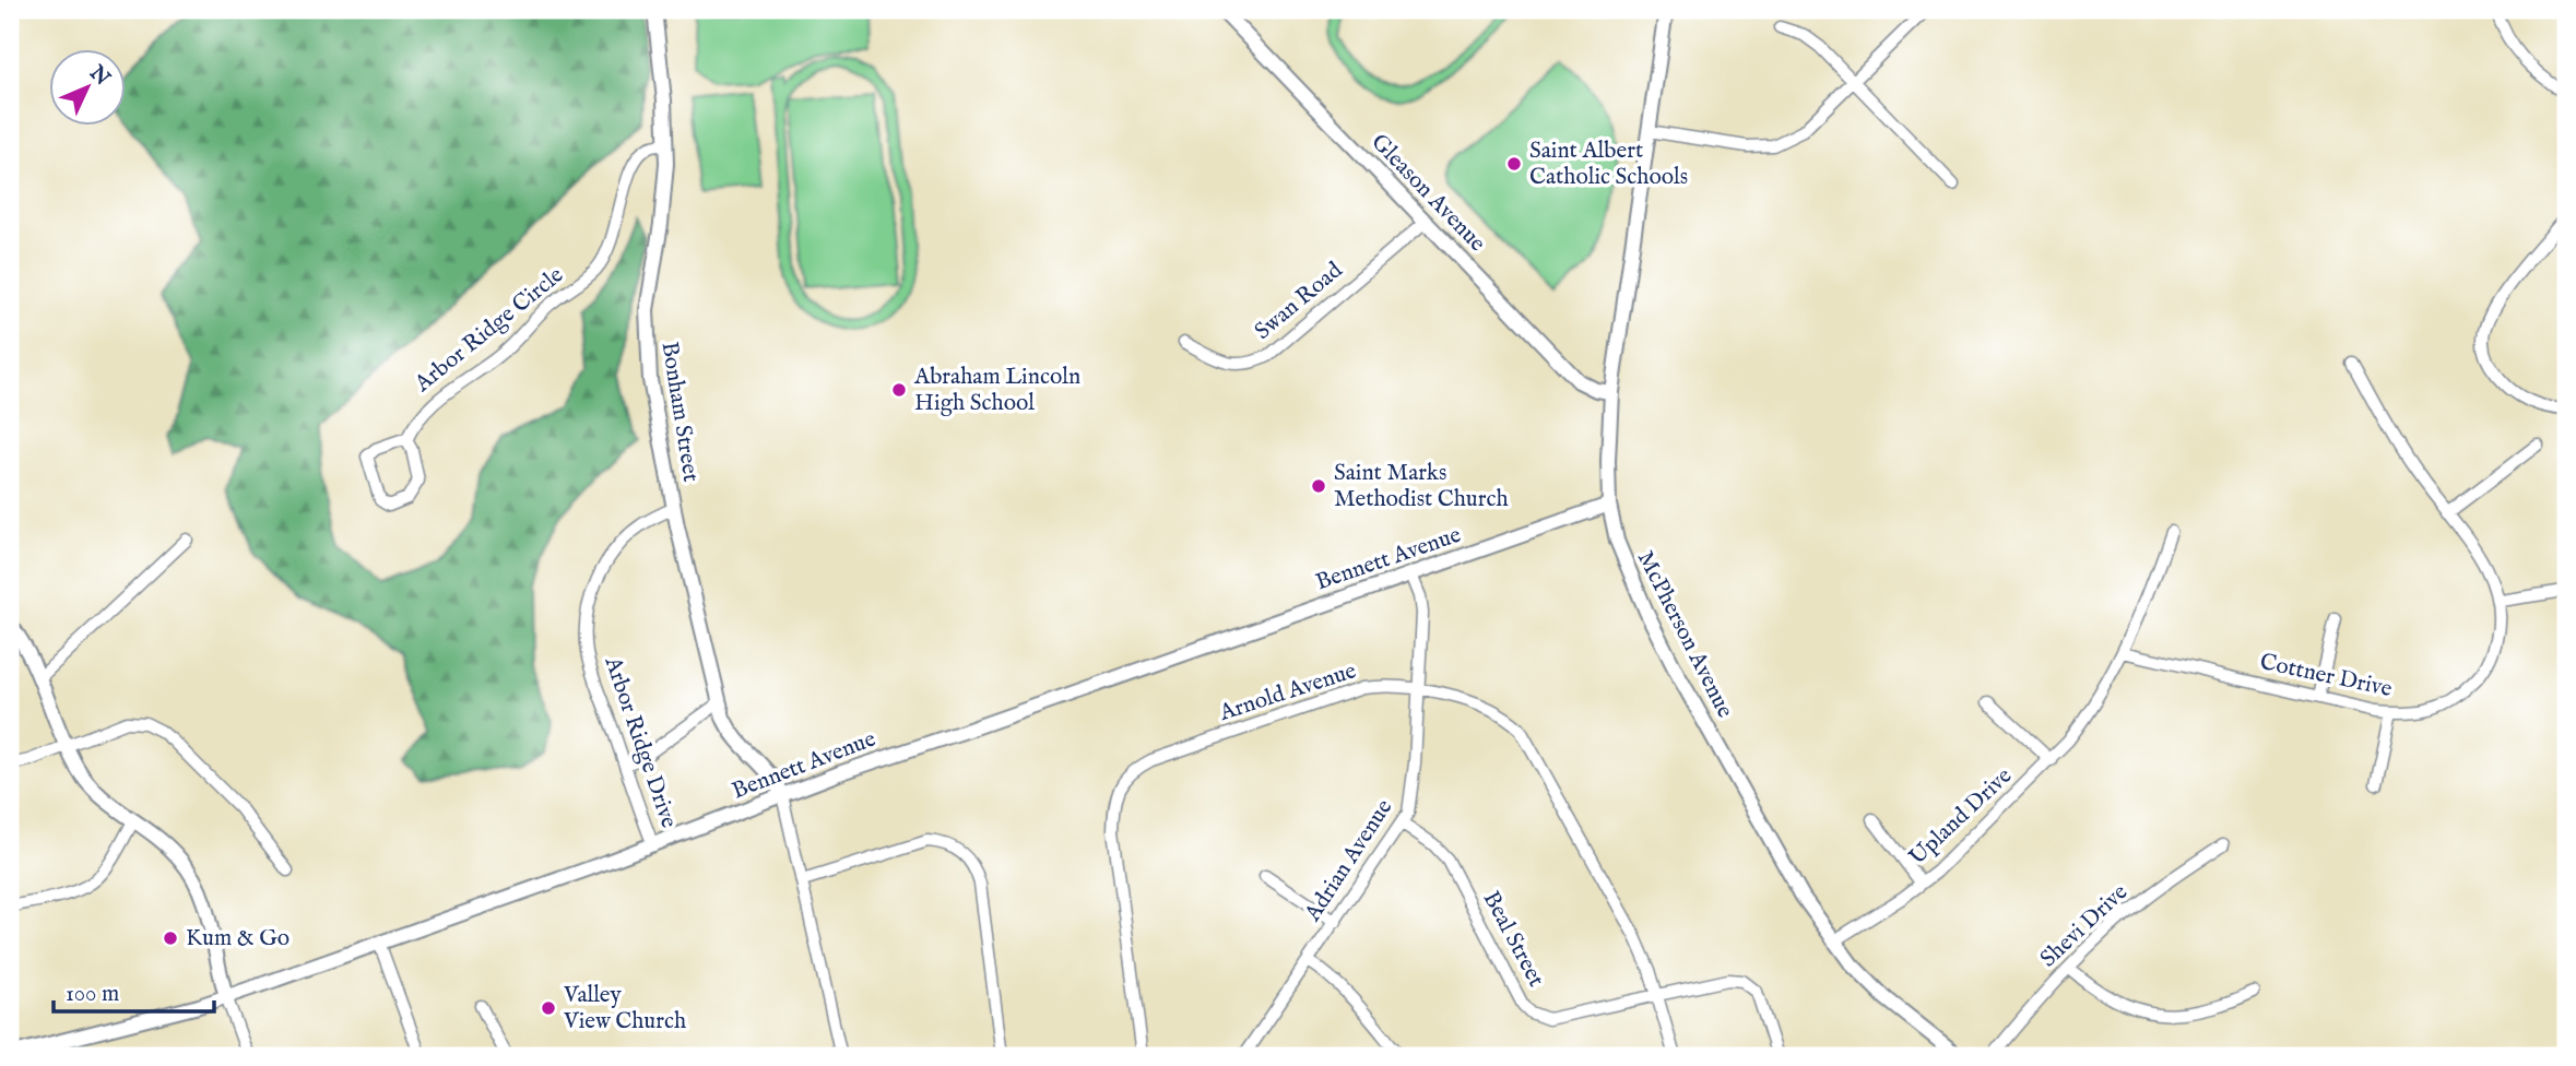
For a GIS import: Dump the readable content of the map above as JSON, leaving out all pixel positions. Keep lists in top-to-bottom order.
{
  "streets": {
    "main road": [
      "Gleason Avenue",
      "Bonham Street",
      "Bennett Avenue",
      "McPherson Avenue"
    ],
    "street": [
      "Swan Road",
      "Arbor Ridge Circle",
      "Cottner Drive",
      "Arnold Avenue",
      "Arbor Ridge Drive",
      "Upland Drive",
      "Adrian Avenue",
      "Shevi Drive",
      "Beal Street"
    ]
  },
  "crossings": [
    ["Gleason Avenue", "Swan Road"],
    ["Gleason Avenue", "McPherson Avenue"],
    ["Arbor Ridge Circle", "Bonham Street"],
    ["Bonham Street", "Bennett Avenue"],
    ["Bonham Street", "Arbor Ridge Drive"],
    ["Bennett Avenue", "McPherson Avenue"],
    ["Bennett Avenue", "Arbor Ridge Drive"],
    ["Bennett Avenue", "Adrian Avenue"],
    ["McPherson Avenue", "Upland Drive"],
    ["Cottner Drive", "Upland Drive"],
    ["Arnold Avenue", "Adrian Avenue"],
    ["Arnold Avenue", "Beal Street"],
    ["Adrian Avenue", "Beal Street"]
  ],
  "places": [
    "Saint Albert Catholic Schools",
    "Abraham Lincoln High School",
    "Saint Marks Methodist Church",
    "Kum & Go",
    "Valley View Church"
  ],
  "scale_bar": "100 m",
  "north": "top right"
}
